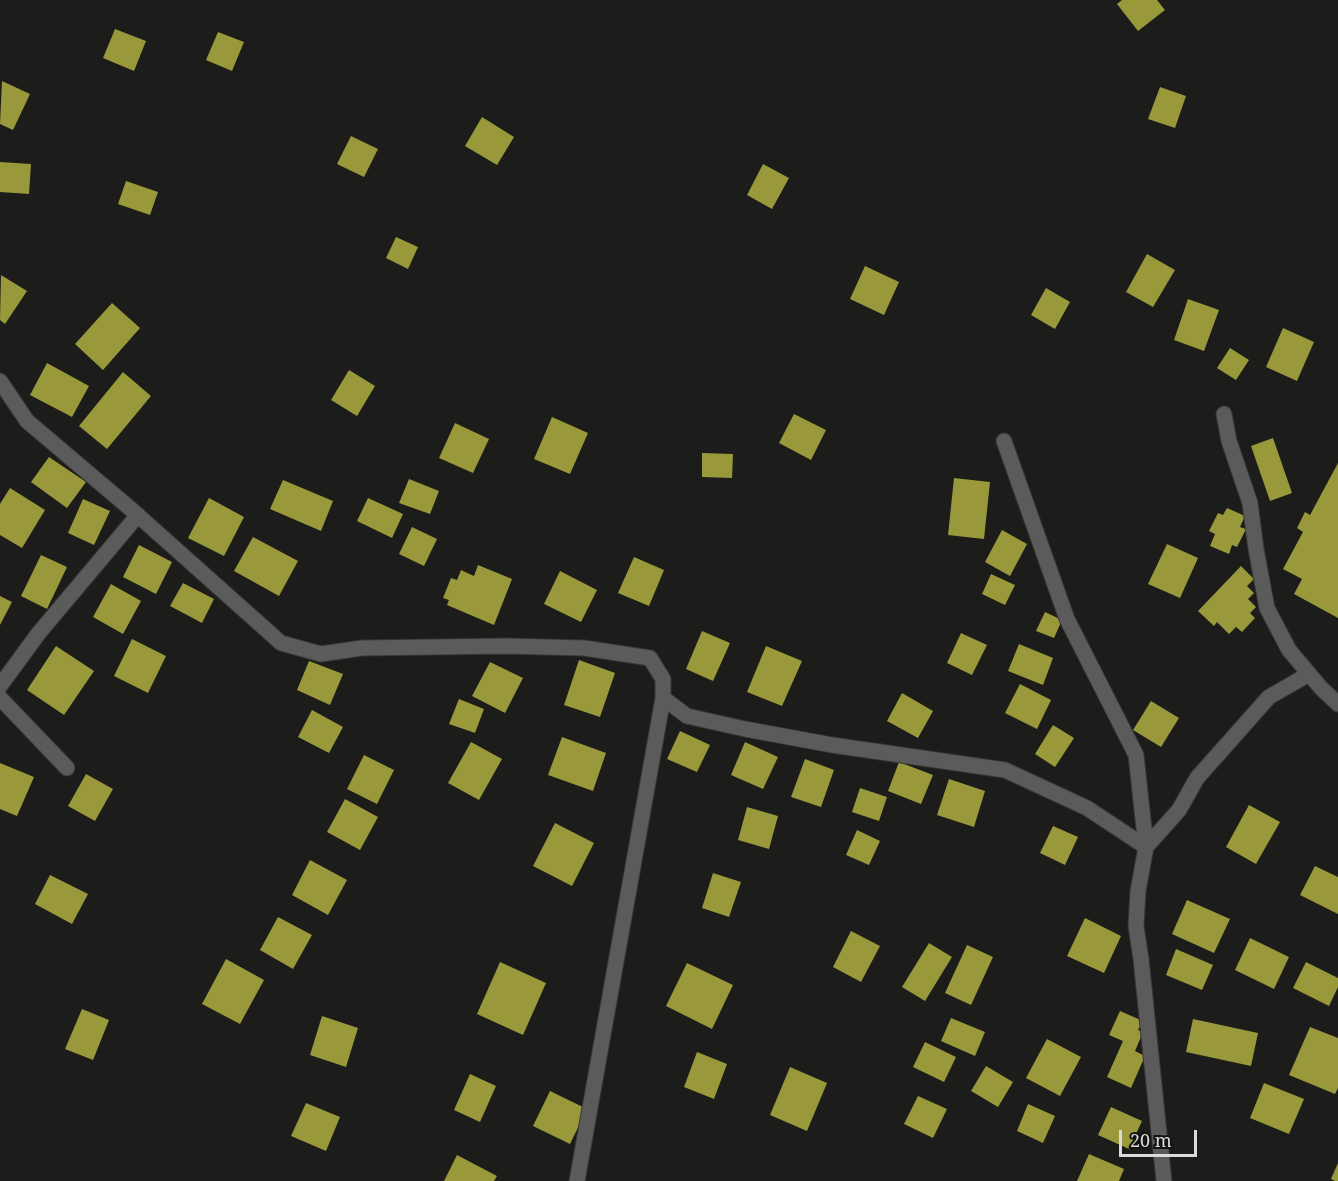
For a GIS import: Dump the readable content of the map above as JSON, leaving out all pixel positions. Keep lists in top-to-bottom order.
{
  "scale_bar": "20 m"
}
